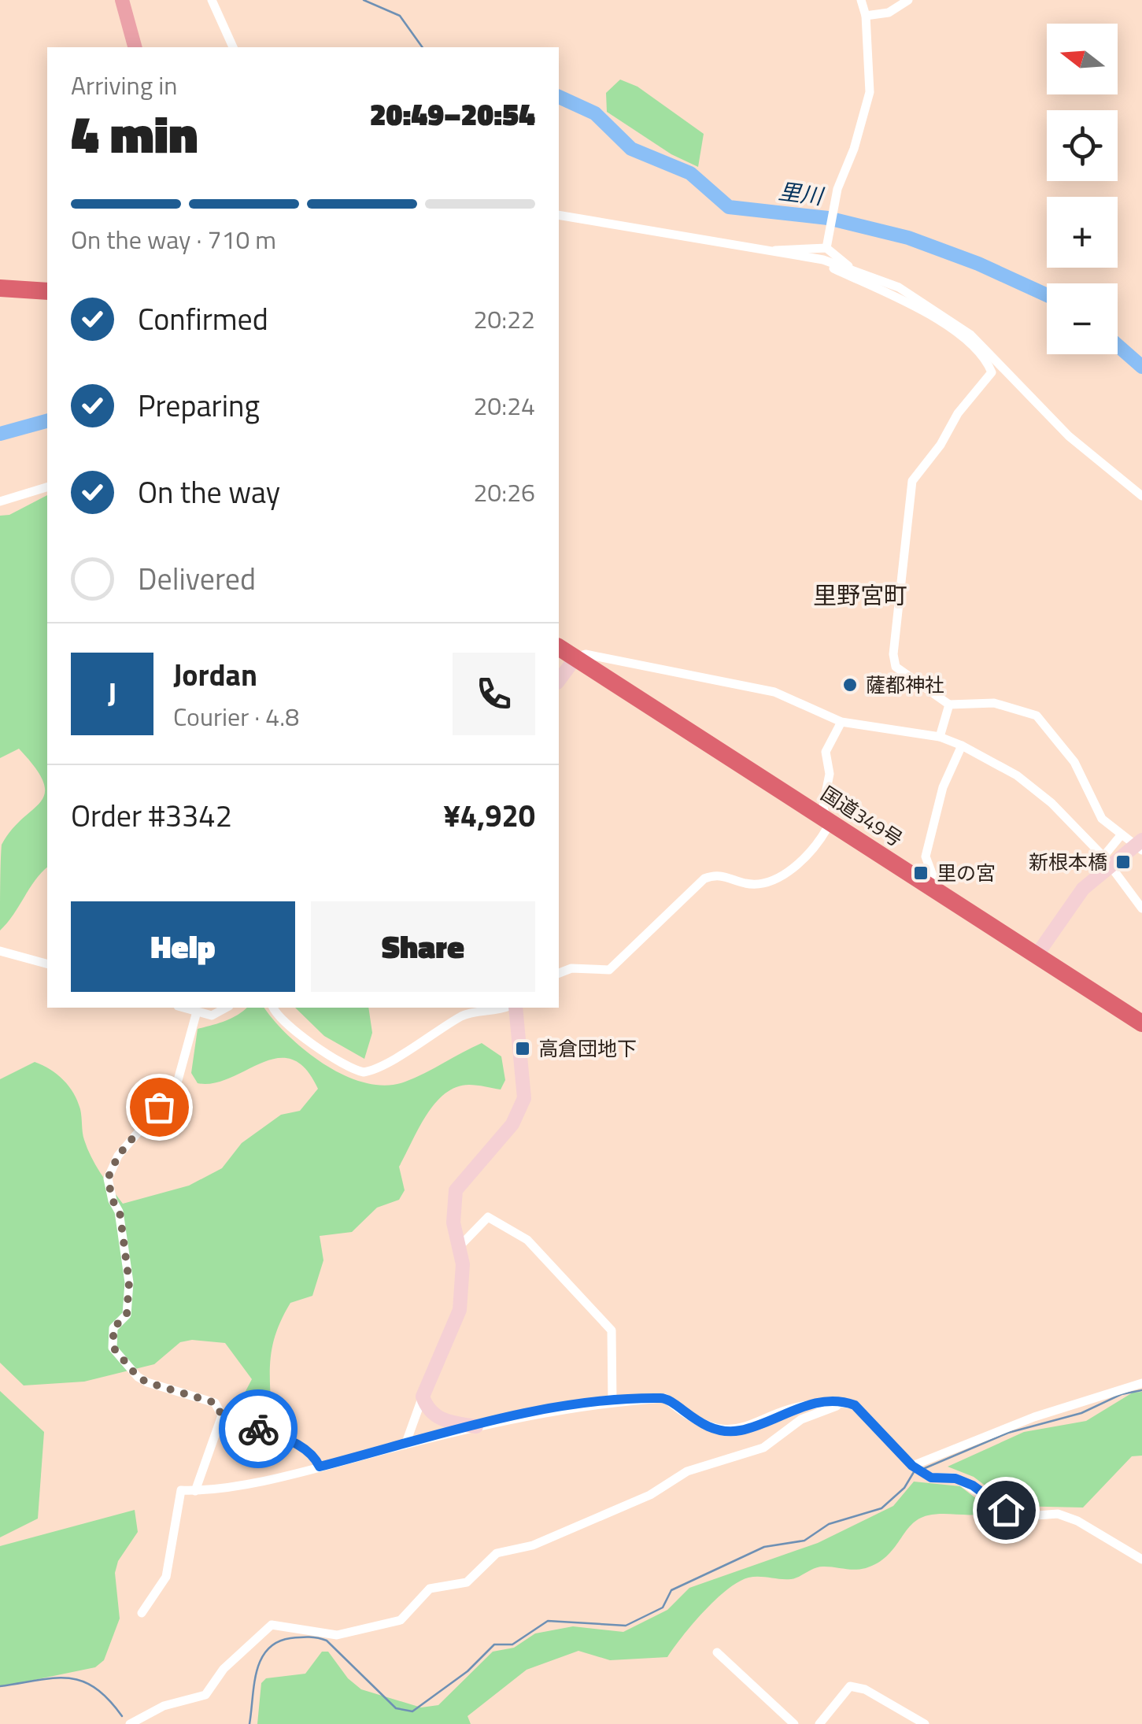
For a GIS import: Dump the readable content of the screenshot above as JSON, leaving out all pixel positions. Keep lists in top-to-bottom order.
{
  "streets": {
    "highway": ["国道349号"]
  },
  "districts": ["里野宮町"],
  "water": ["里川"],
  "places": {
    "other": ["薩都神社"],
    "transit": ["新根本橋", "里の宮", "高倉団地下"]
  },
  "north": "left",
  "page": {
    "map_buttons": ["+", "−"],
    "heading": ["4 min", "Arriving in", "20:49–20:54"],
    "panel": [
      "Jordan",
      "Courier · 4.8",
      "Order #3342",
      "¥4,920"
    ],
    "bar": "On the way · 710 m",
    "list": [
      ["Confirmed", "20:22"],
      ["Preparing", "20:24"],
      ["On the way", "20:26"],
      "Delivered"
    ],
    "round": "J",
    "buttons": ["Help", "Share"]
  }
}
